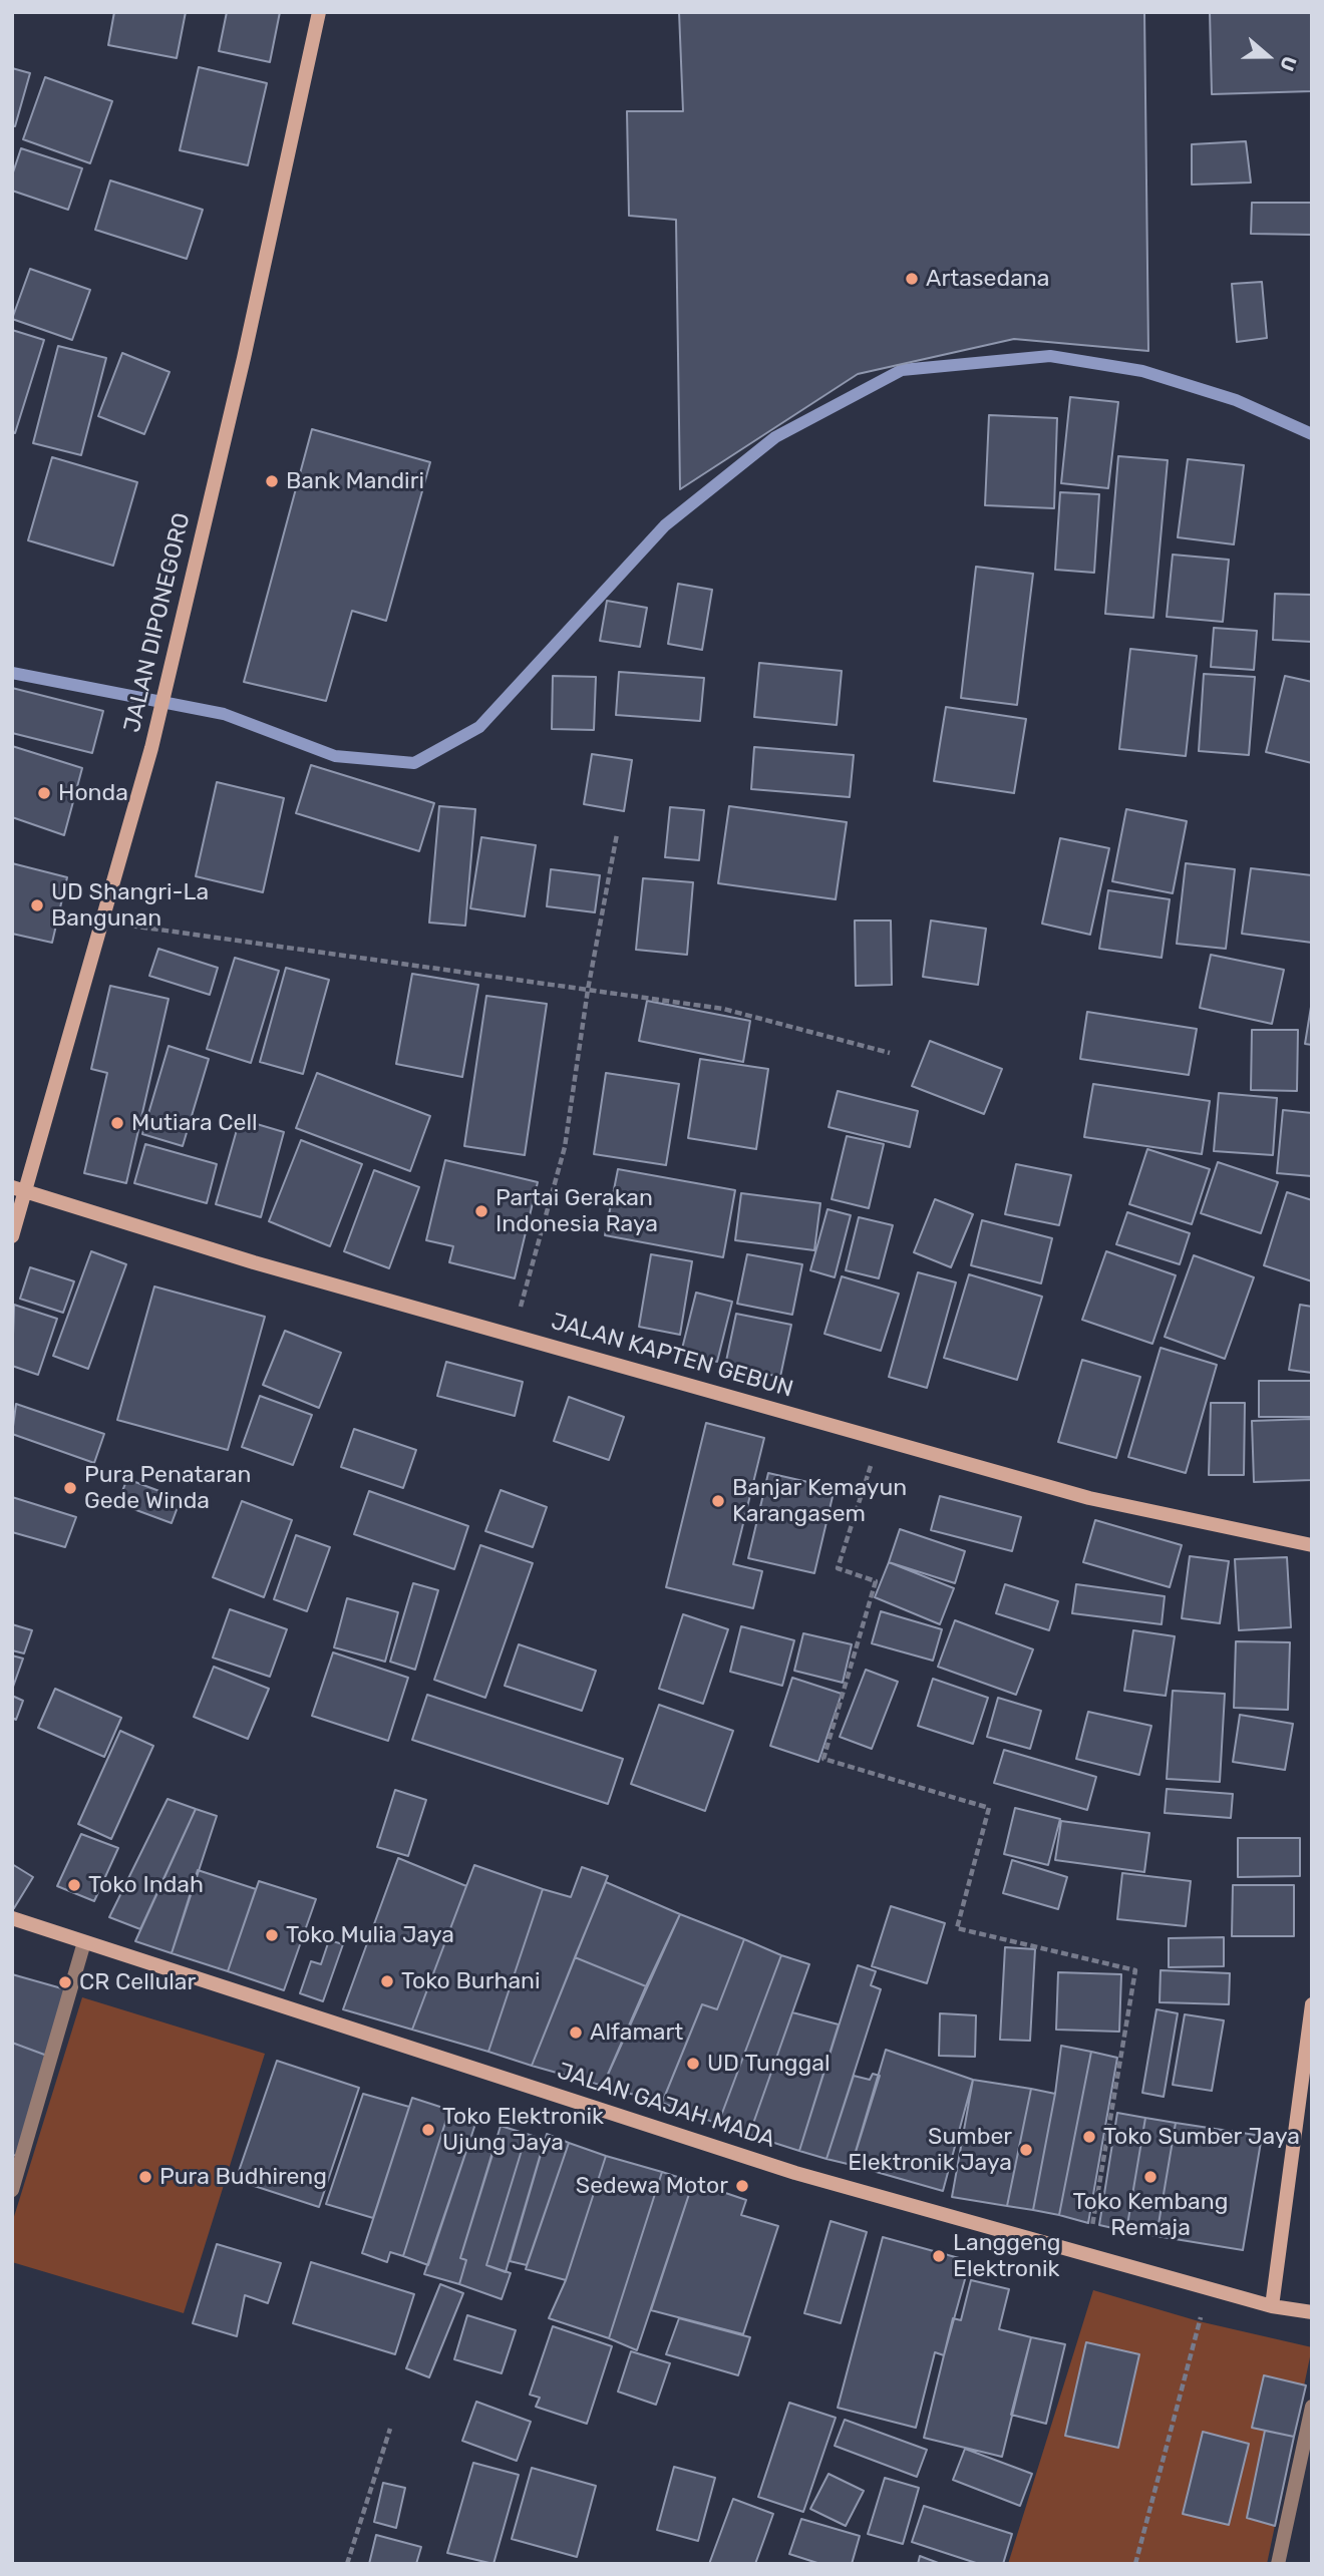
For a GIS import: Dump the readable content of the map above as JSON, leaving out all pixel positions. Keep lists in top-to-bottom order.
{
  "streets": {
    "street": ["JALAN DIPONEGORO", "JALAN KAPTEN GEBUN", "JALAN GAJAH MADA"]
  },
  "crossings": [
    ["JALAN DIPONEGORO", "JALAN KAPTEN GEBUN"]
  ],
  "places": [
    "Artasedana",
    "Bank Mandiri",
    "Honda",
    "UD Shangri-La Bangunan",
    "Mutiara Cell",
    "Partai Gerakan Indonesia Raya",
    "Pura Penataran Gede Winda",
    "Banjar Kemayun Karangasem",
    "Toko Indah",
    "Toko Mulia Jaya",
    "Toko Burhani",
    "CR Cellular",
    "Alfamart",
    "UD Tunggal",
    "Toko Elektronik Ujung Jaya",
    "Toko Sumber Jaya",
    "Sumber Elektronik Jaya",
    "Pura Budhireng",
    "Toko Kembang Remaja",
    "Sedewa Motor",
    "Langgeng Elektronik"
  ],
  "north": "right"
}
